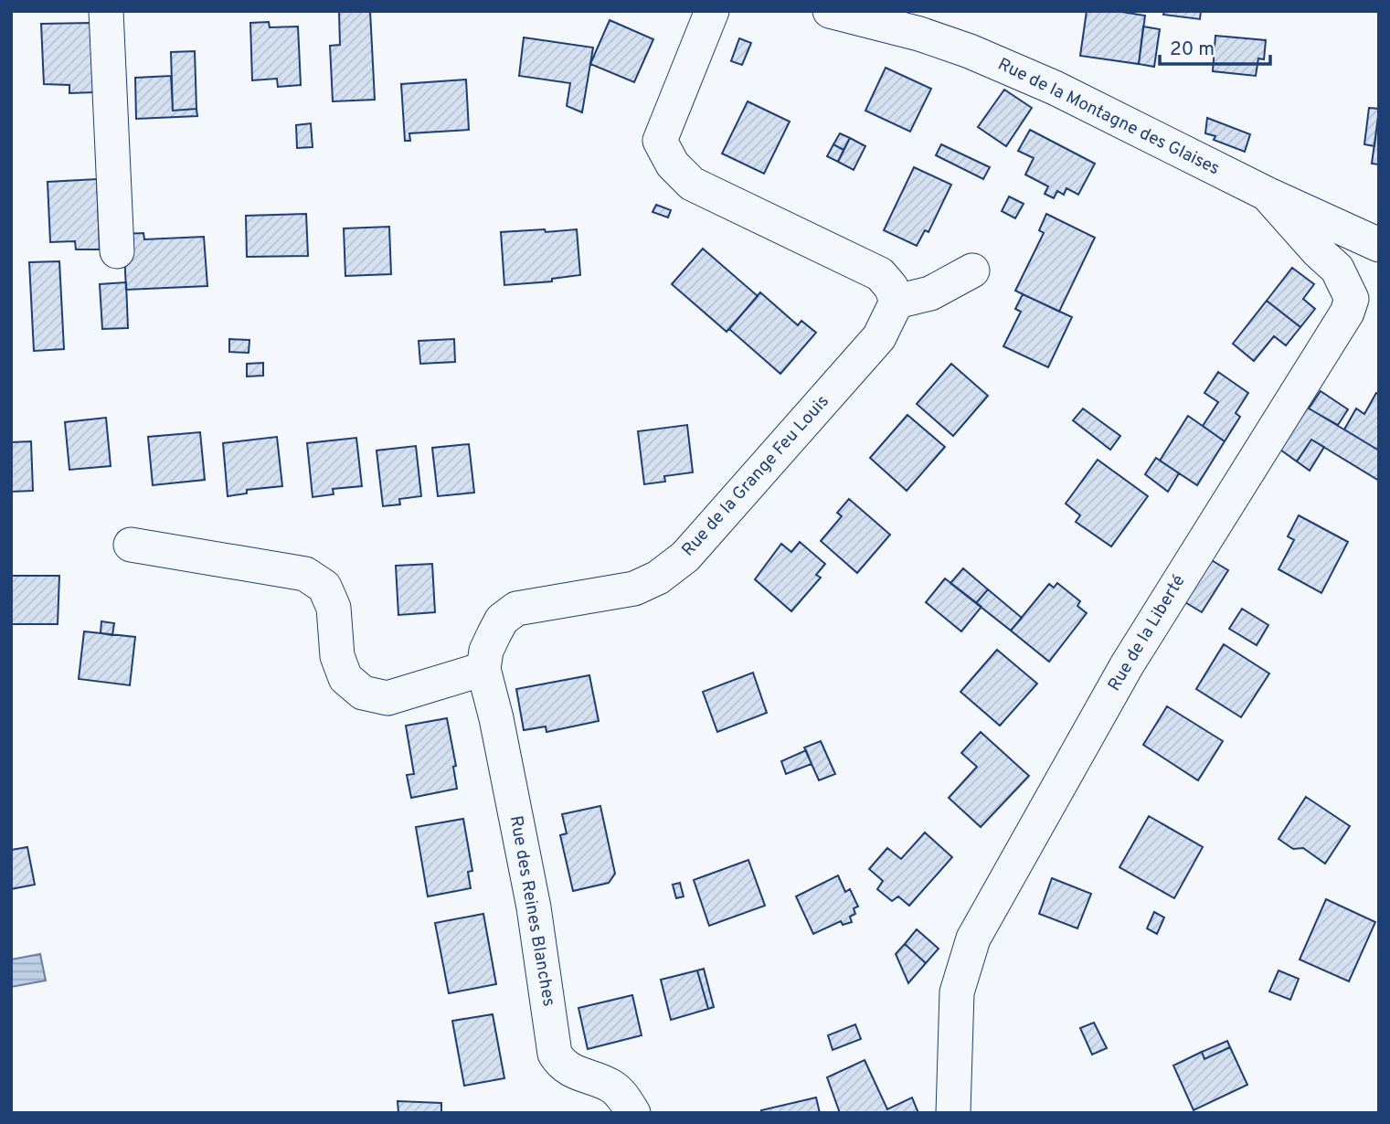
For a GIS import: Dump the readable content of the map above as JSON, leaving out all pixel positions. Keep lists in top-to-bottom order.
{
  "streets": {
    "street": [
      "Rue de la Montagne des Glaises",
      "Rue de la Grange Feu Louis",
      "Rue de la Liberté",
      "Rue des Reines Blanches"
    ]
  },
  "crossings": [
    ["Rue de la Montagne des Glaises", "Rue de la Liberté"],
    ["Rue de la Grange Feu Louis", "Rue des Reines Blanches"]
  ],
  "scale_bar": "20 m"
}
